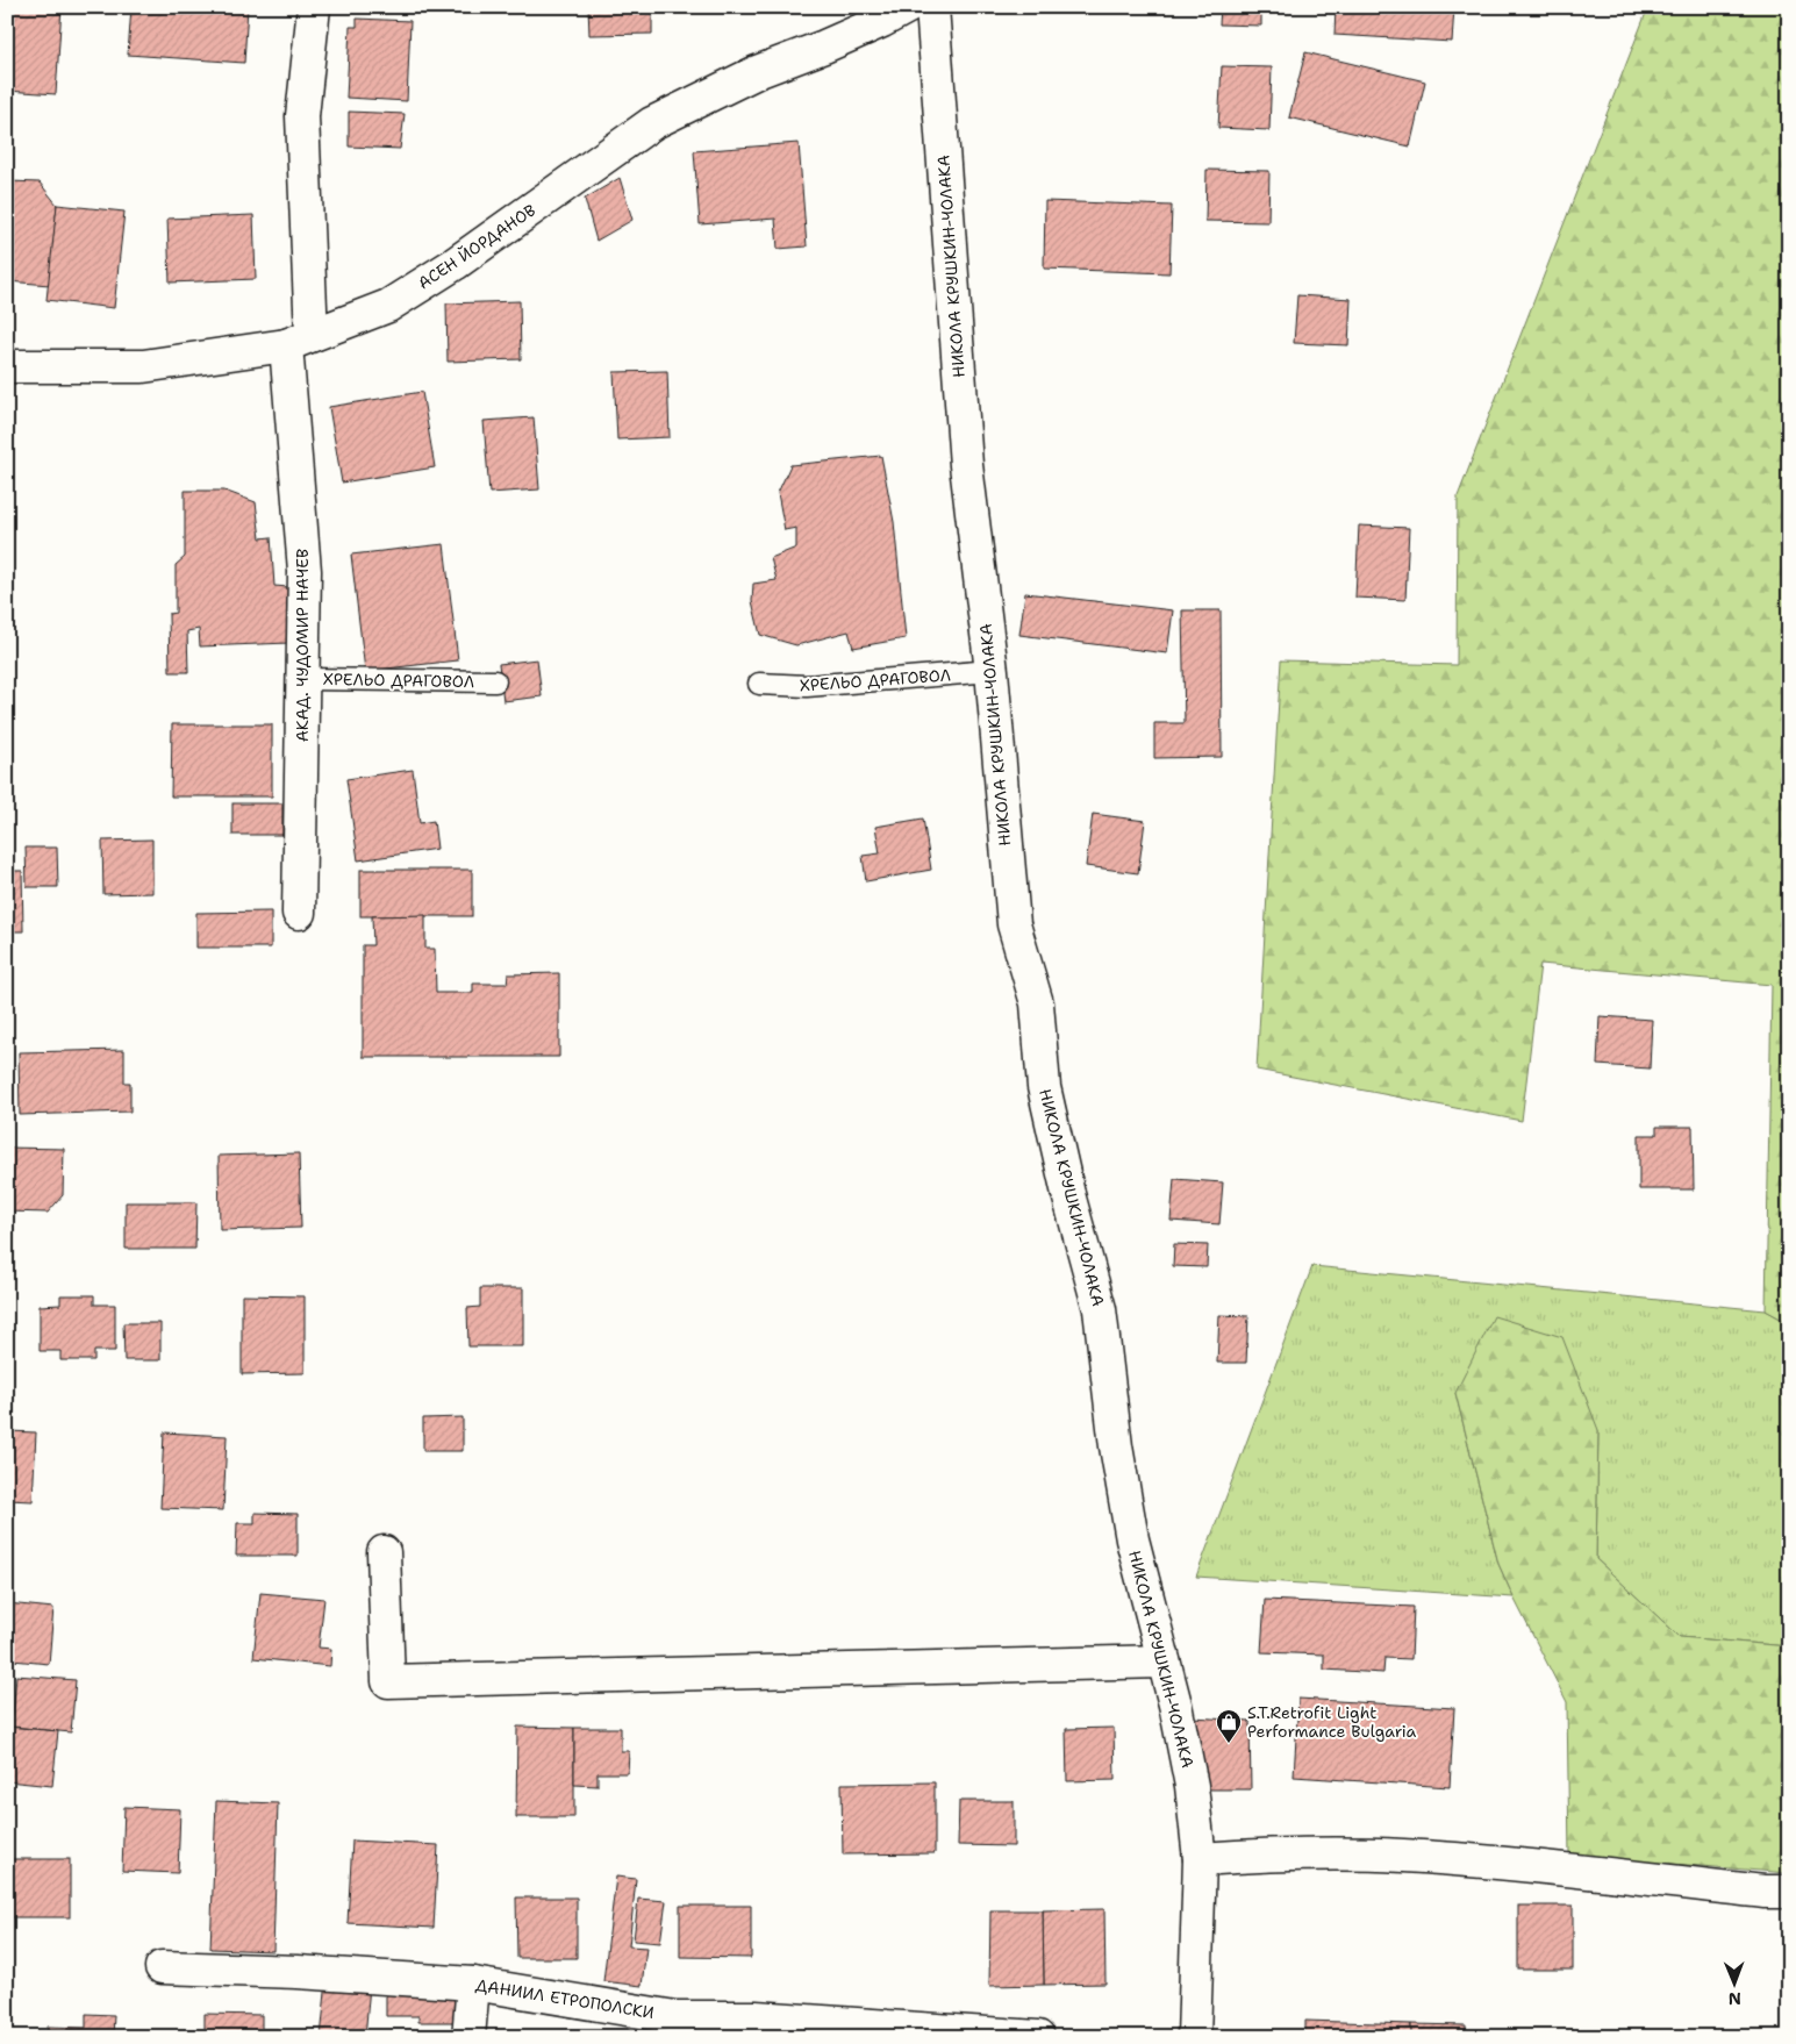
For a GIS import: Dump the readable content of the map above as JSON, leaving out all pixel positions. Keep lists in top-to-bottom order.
{
  "streets": {
    "street": [
      "АСЕН ЙОРДАНОВ",
      "НИКОЛА КРУШКИН-ЧОЛАКА",
      "АКАД. ЧУДОМИР НАЧЕВ",
      "ДАНИИЛ ЕТРОПОЛСКИ"
    ],
    "lane": ["ХРЕЛЬО ДРАГОВОЛ"]
  },
  "crossings": [
    ["АСЕН ЙОРДАНОВ", "АКАД. ЧУДОМИР НАЧЕВ"],
    ["НИКОЛА КРУШКИН-ЧОЛАКА", "ХРЕЛЬО ДРАГОВОЛ"],
    ["АКАД. ЧУДОМИР НАЧЕВ", "ХРЕЛЬО ДРАГОВОЛ"]
  ],
  "places": {
    "shop": ["S.T.Retrofit Light Performance Bulgaria"]
  },
  "north": "bottom"
}
